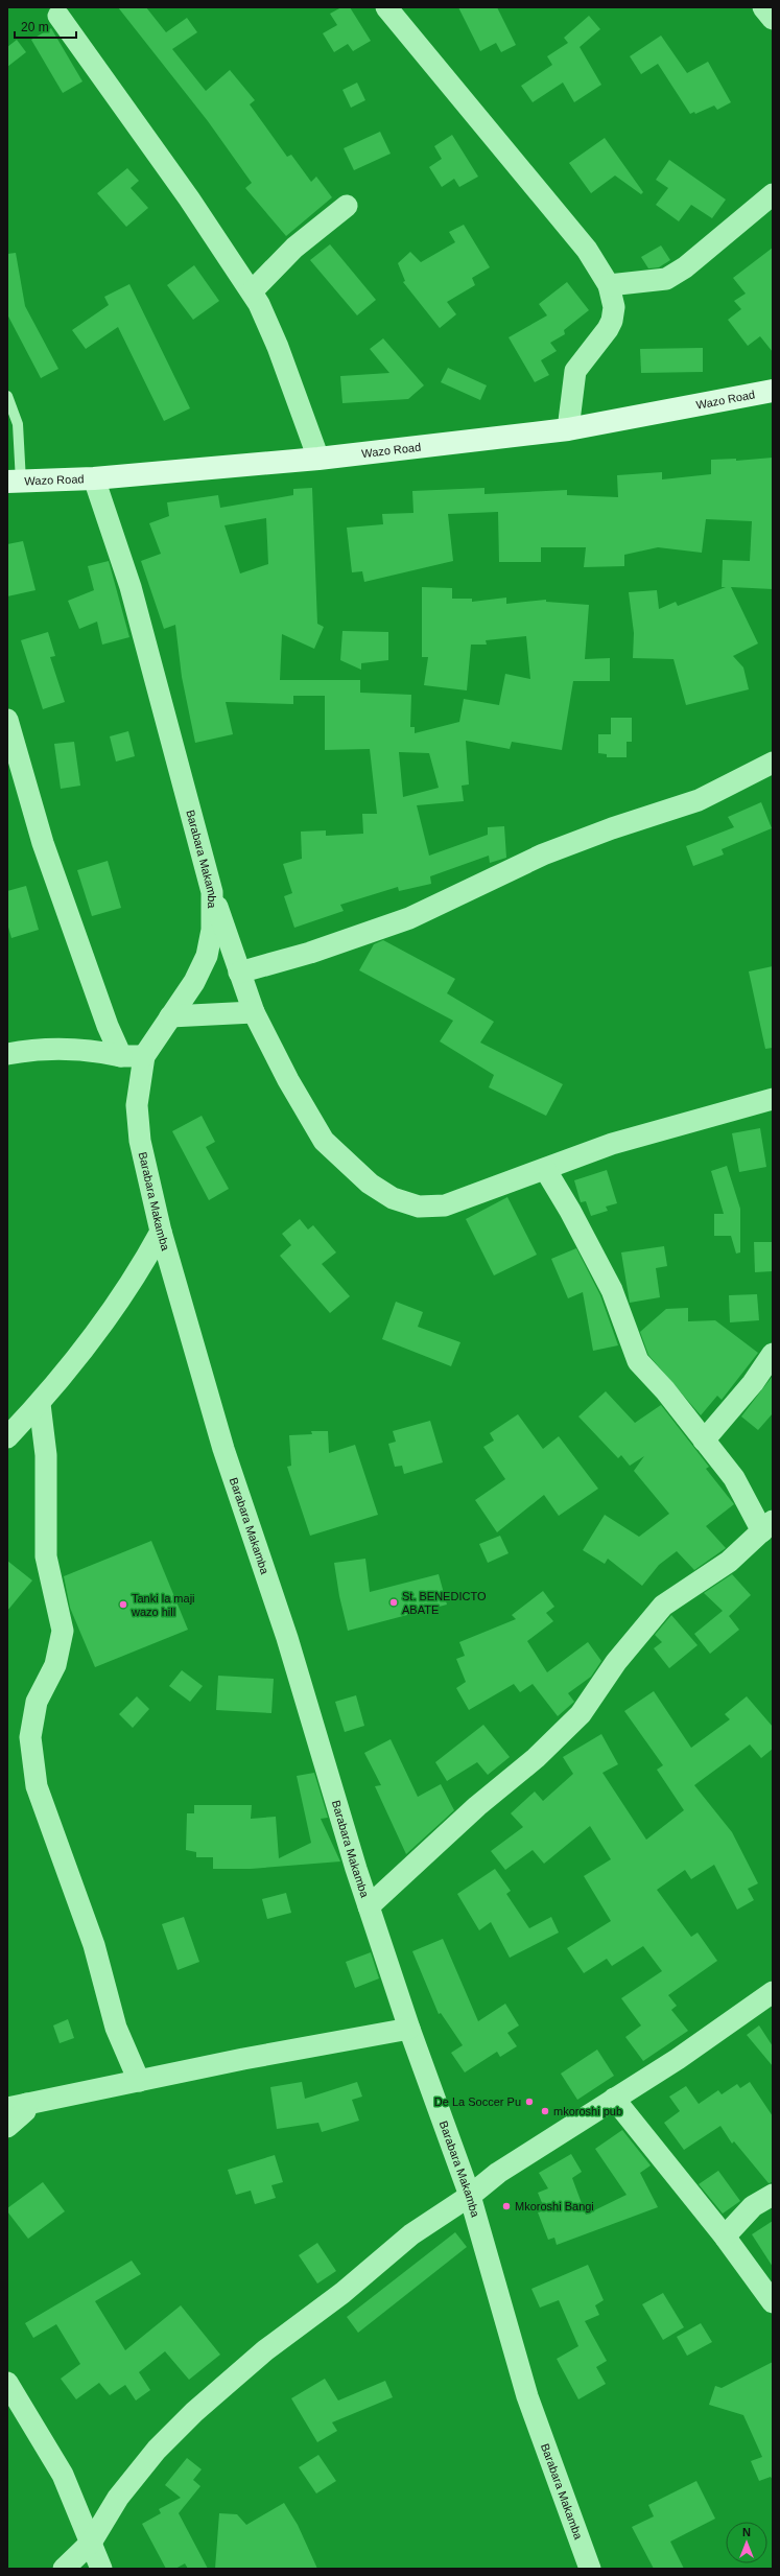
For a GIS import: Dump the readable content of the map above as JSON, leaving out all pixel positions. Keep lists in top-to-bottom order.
{
  "streets": {
    "main road": ["Wazo Road"],
    "street": ["Barabara Makamba"]
  },
  "crossings": [
    ["Wazo Road", "Barabara Makamba"]
  ],
  "places": [
    "St. BENEDICTO ABATE",
    "Tanki la maji wazo hill",
    "De La Soccer Pu",
    "mkoroshi pub",
    "Mkoroshi Bangi"
  ],
  "scale_bar": "20 m",
  "north": "top"
}
